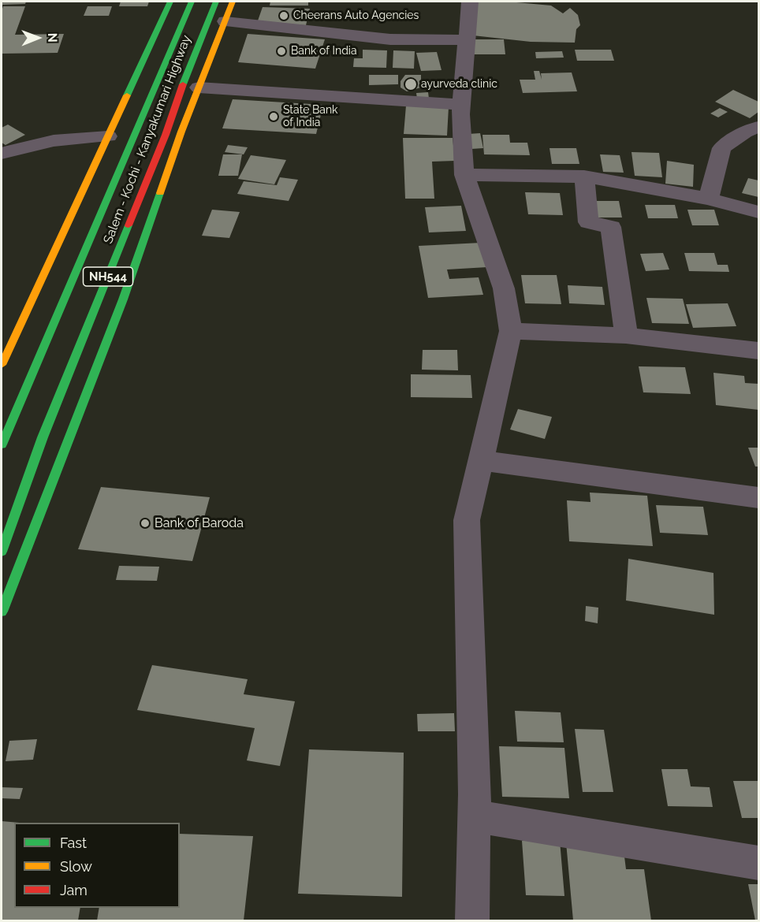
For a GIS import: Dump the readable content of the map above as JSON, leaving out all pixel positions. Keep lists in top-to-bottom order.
{
  "streets": {
    "main road": ["Salem - Kochi - Kanyakumari Highway", "NH544"]
  },
  "places": [
    "Cheerans Auto Agencies",
    "Bank of India",
    "ayurveda clinic",
    "State Bank of India",
    "Bank of Baroda"
  ],
  "legend": ["Fast", "Slow", "Jam"],
  "north": "right"
}
